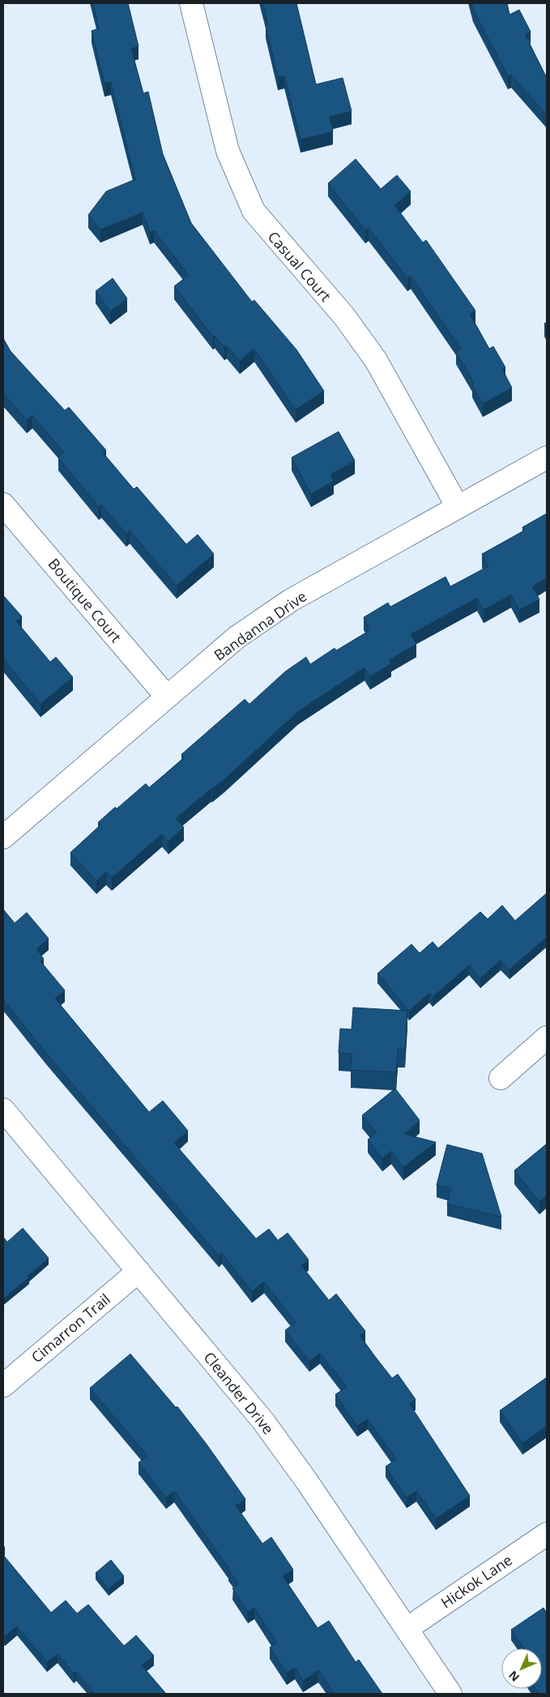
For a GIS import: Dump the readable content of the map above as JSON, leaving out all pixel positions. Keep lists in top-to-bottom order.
{
  "streets": {
    "street": [
      "Casual Court",
      "Boutique Court",
      "Bandanna Drive",
      "Cimarron Trail",
      "Cleander Drive",
      "Hickok Lane"
    ]
  },
  "crossings": [
    ["Casual Court", "Bandanna Drive"],
    ["Boutique Court", "Bandanna Drive"],
    ["Cimarron Trail", "Cleander Drive"],
    ["Cleander Drive", "Hickok Lane"]
  ],
  "north": "bottom left"
}
